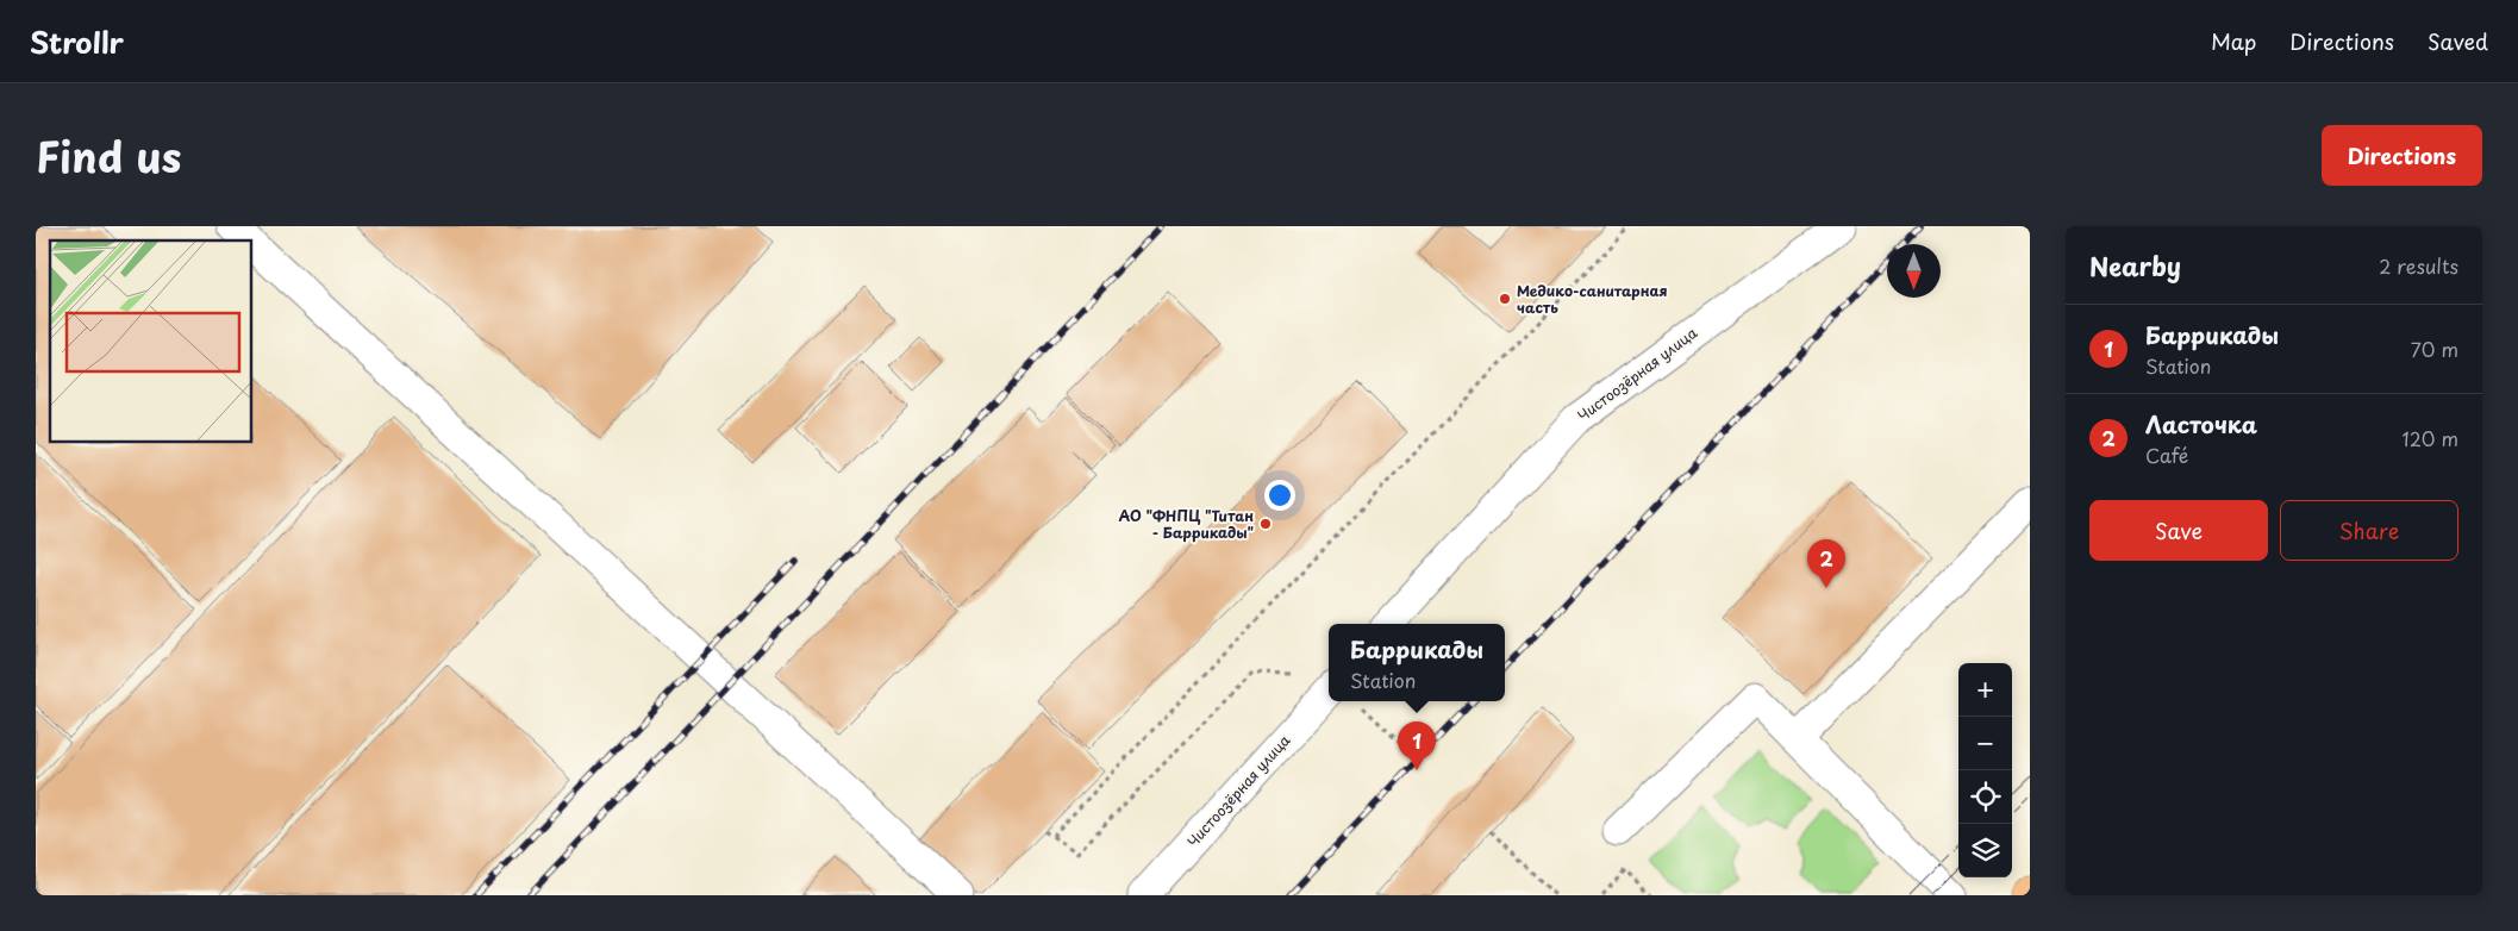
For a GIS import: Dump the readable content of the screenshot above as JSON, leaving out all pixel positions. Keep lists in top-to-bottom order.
{
  "streets": {
    "street": ["Чистоозёрная улица"]
  },
  "places": ["Медико-санитарная часть", "АО \"ФНПЦ \"Титан - Баррикады\""],
  "north": "bottom",
  "page": {
    "header": "Strollr",
    "nav": ["Map", "Directions", "Saved"],
    "title": "Find us",
    "buttons": [
      "Directions",
      ["Save", "Share"]
    ],
    "heading": ["Nearby", "2 results"],
    "list": [
      {
        "mark": "1",
        "name": "Баррикады",
        "note": "Station",
        "value": "70 m"
      },
      {
        "mark": "2",
        "name": "Ласточка",
        "note": "Café",
        "value": "120 m"
      }
    ],
    "pins": ["2", "1"],
    "popup": ["Баррикады", "Station"],
    "map_buttons": ["+", "−"]
  }
}
